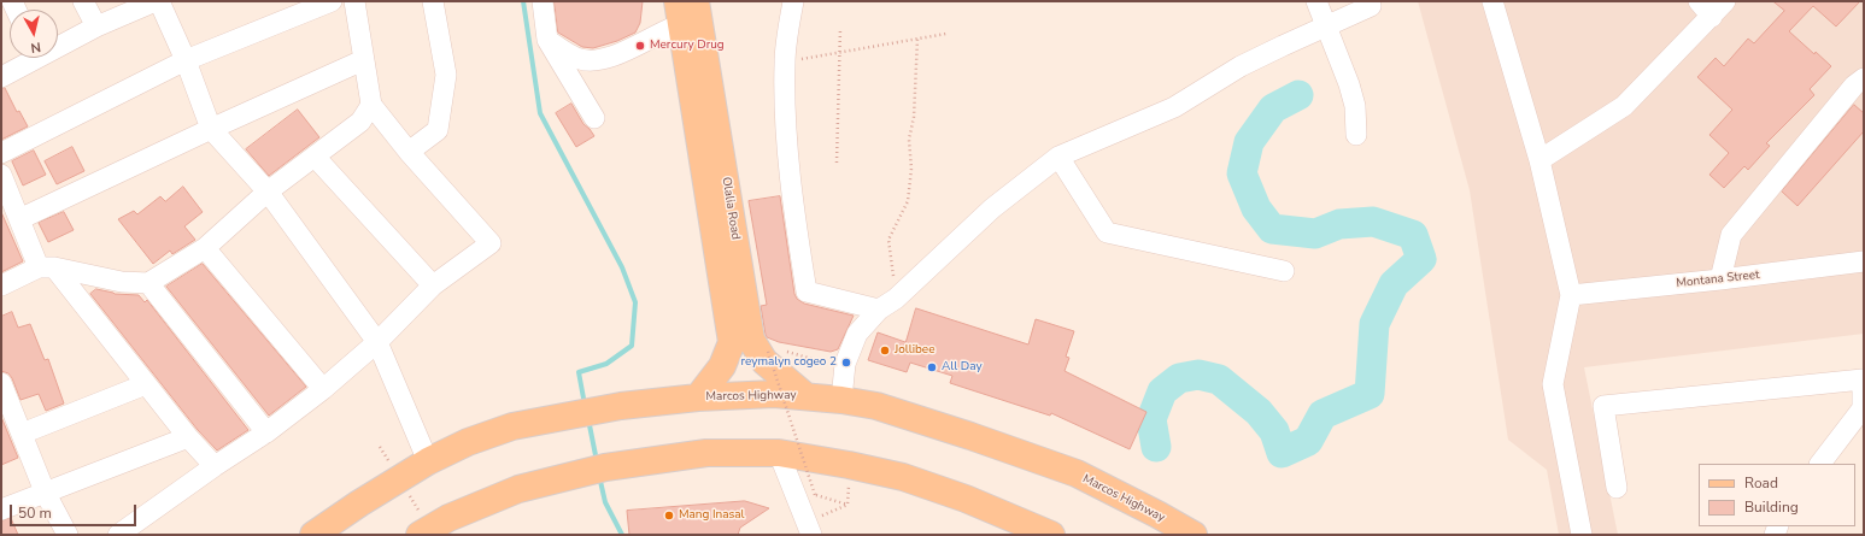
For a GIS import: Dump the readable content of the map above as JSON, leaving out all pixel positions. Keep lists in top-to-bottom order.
{
  "streets": {
    "main road": ["Olalia Road", "Marcos Highway"],
    "street": ["Montana Street"]
  },
  "crossings": [
    ["Olalia Road", "Marcos Highway"]
  ],
  "places": [
    "Mercury Drug",
    "Jollibee",
    "reymalyn cogeo 2",
    "All Day",
    "Mang Inasal"
  ],
  "legend": ["Road", "Building"],
  "scale_bar": "50 m",
  "north": "bottom"
}
